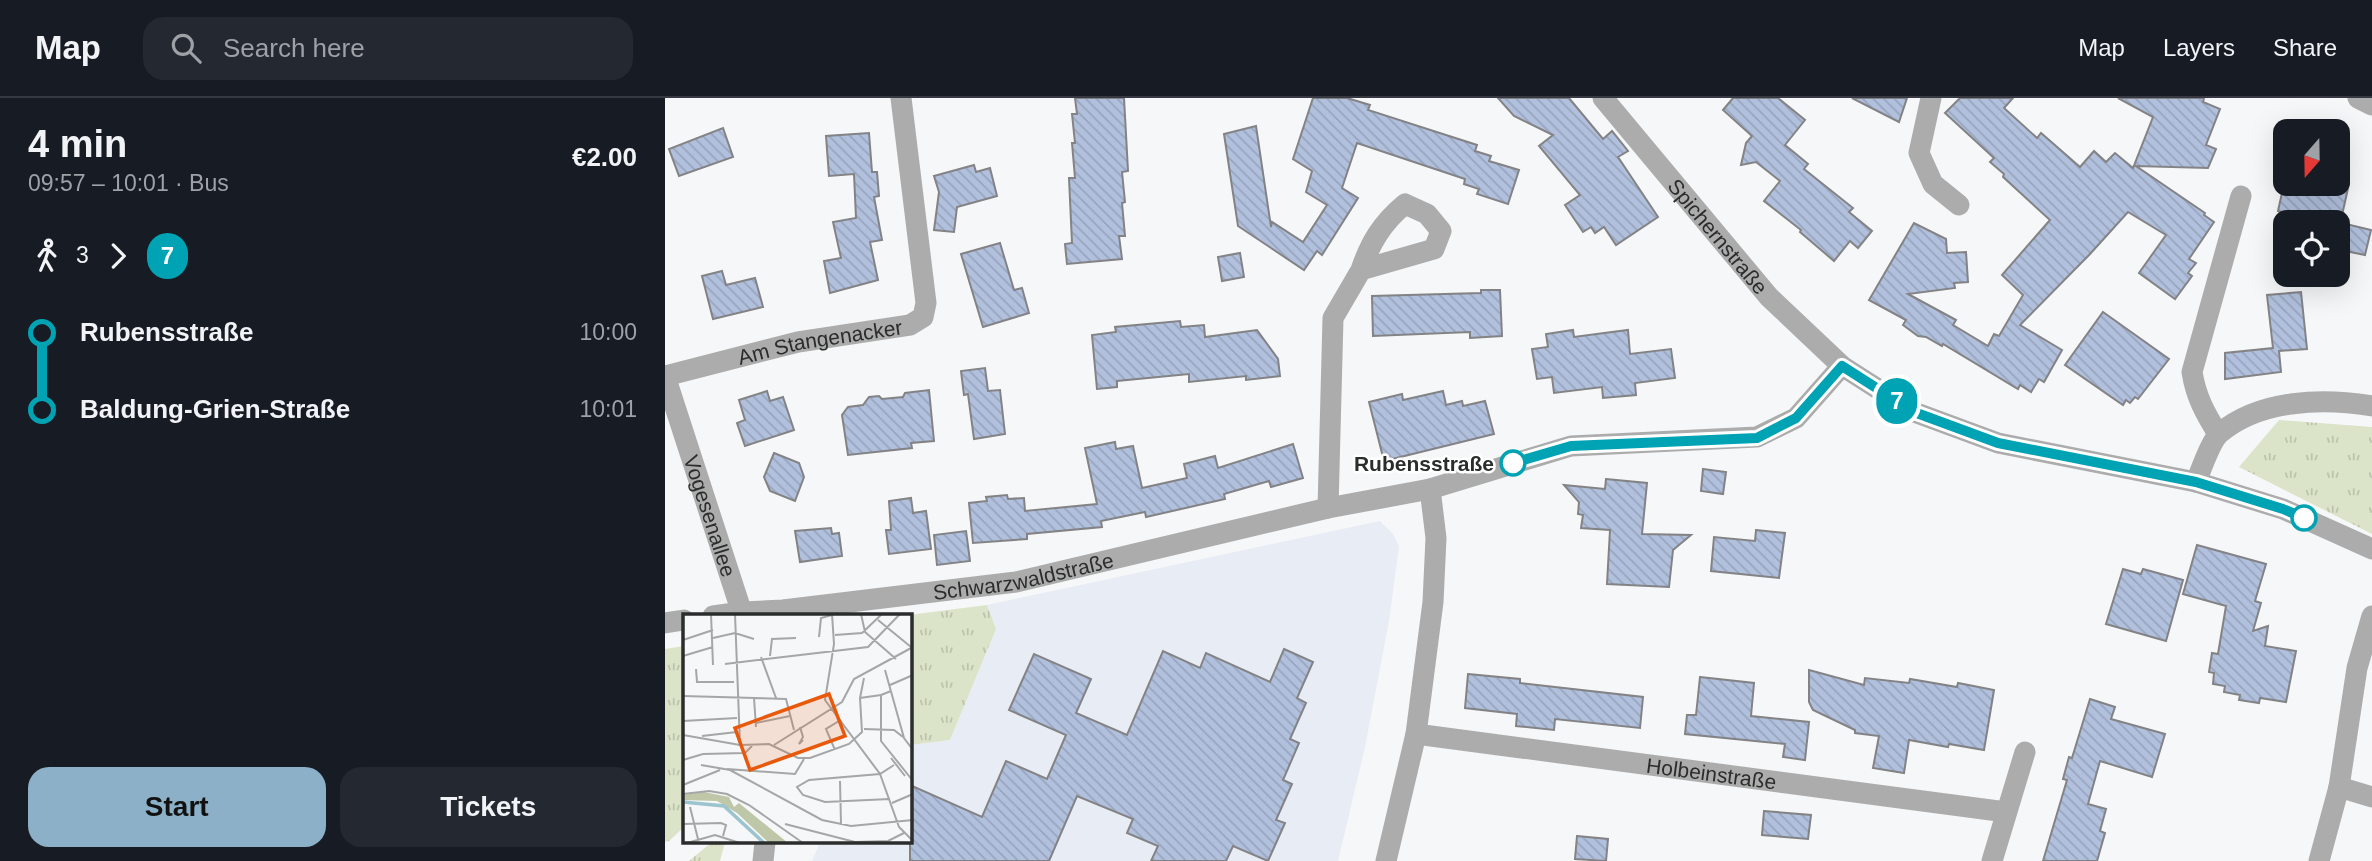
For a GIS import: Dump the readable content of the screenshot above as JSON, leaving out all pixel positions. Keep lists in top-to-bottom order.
{
  "streets": {
    "street": [
      "Spichernstraße",
      "Am Stangenacker",
      "Vogesenallee",
      "Schwarzwaldstraße",
      "Holbeinstraße"
    ]
  },
  "crossings": [
    ["Spichernstraße", "Schwarzwaldstraße"],
    ["Am Stangenacker", "Vogesenallee"],
    ["Vogesenallee", "Schwarzwaldstraße"]
  ],
  "places": ["Rubensstraße"],
  "lines": ["bus line 7"],
  "north": "bottom",
  "page": {
    "header": "Map",
    "search": "Search here",
    "nav": ["Map", "Layers", "Share"],
    "heading": ["4 min", "09:57 – 10:01 · Bus", "€2.00"],
    "on_map": "7",
    "legs": ["3", "7"],
    "list": [
      {
        "name": "Rubensstraße",
        "value": "10:00"
      },
      {
        "name": "Baldung-Grien-Straße",
        "value": "10:01"
      }
    ],
    "buttons": ["Start", "Tickets"]
  }
}
